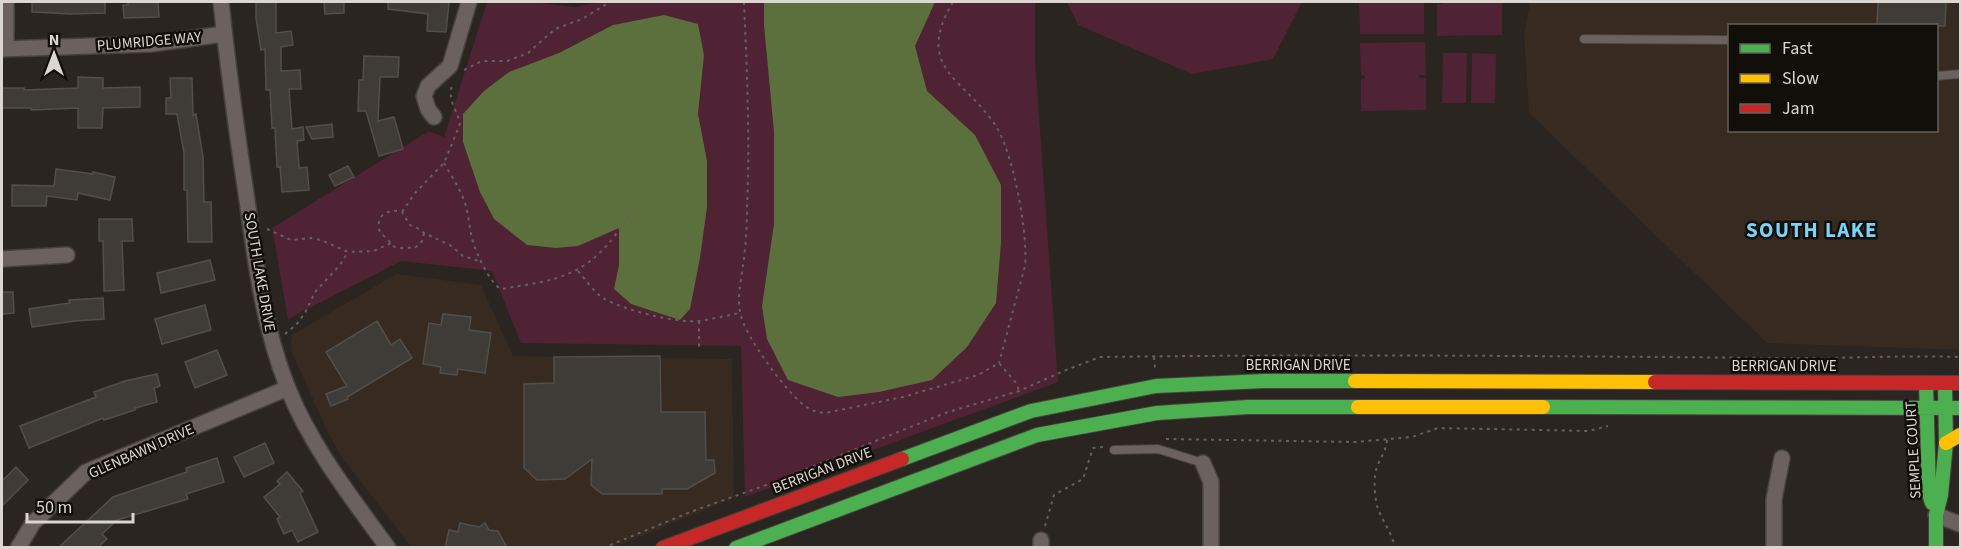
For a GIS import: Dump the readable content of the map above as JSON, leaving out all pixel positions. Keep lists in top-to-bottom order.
{
  "streets": {
    "main road": ["BERRIGAN DRIVE", "SEMPLE COURT"],
    "street": ["PLUMRIDGE WAY", "SOUTH LAKE DRIVE", "GLENBAWN DRIVE"]
  },
  "crossings": [
    ["PLUMRIDGE WAY", "SOUTH LAKE DRIVE"],
    ["SOUTH LAKE DRIVE", "GLENBAWN DRIVE"],
    ["BERRIGAN DRIVE", "SEMPLE COURT"]
  ],
  "districts": ["SOUTH LAKE"],
  "legend": ["Fast", "Slow", "Jam"],
  "scale_bar": "50 m",
  "north": "top"
}
